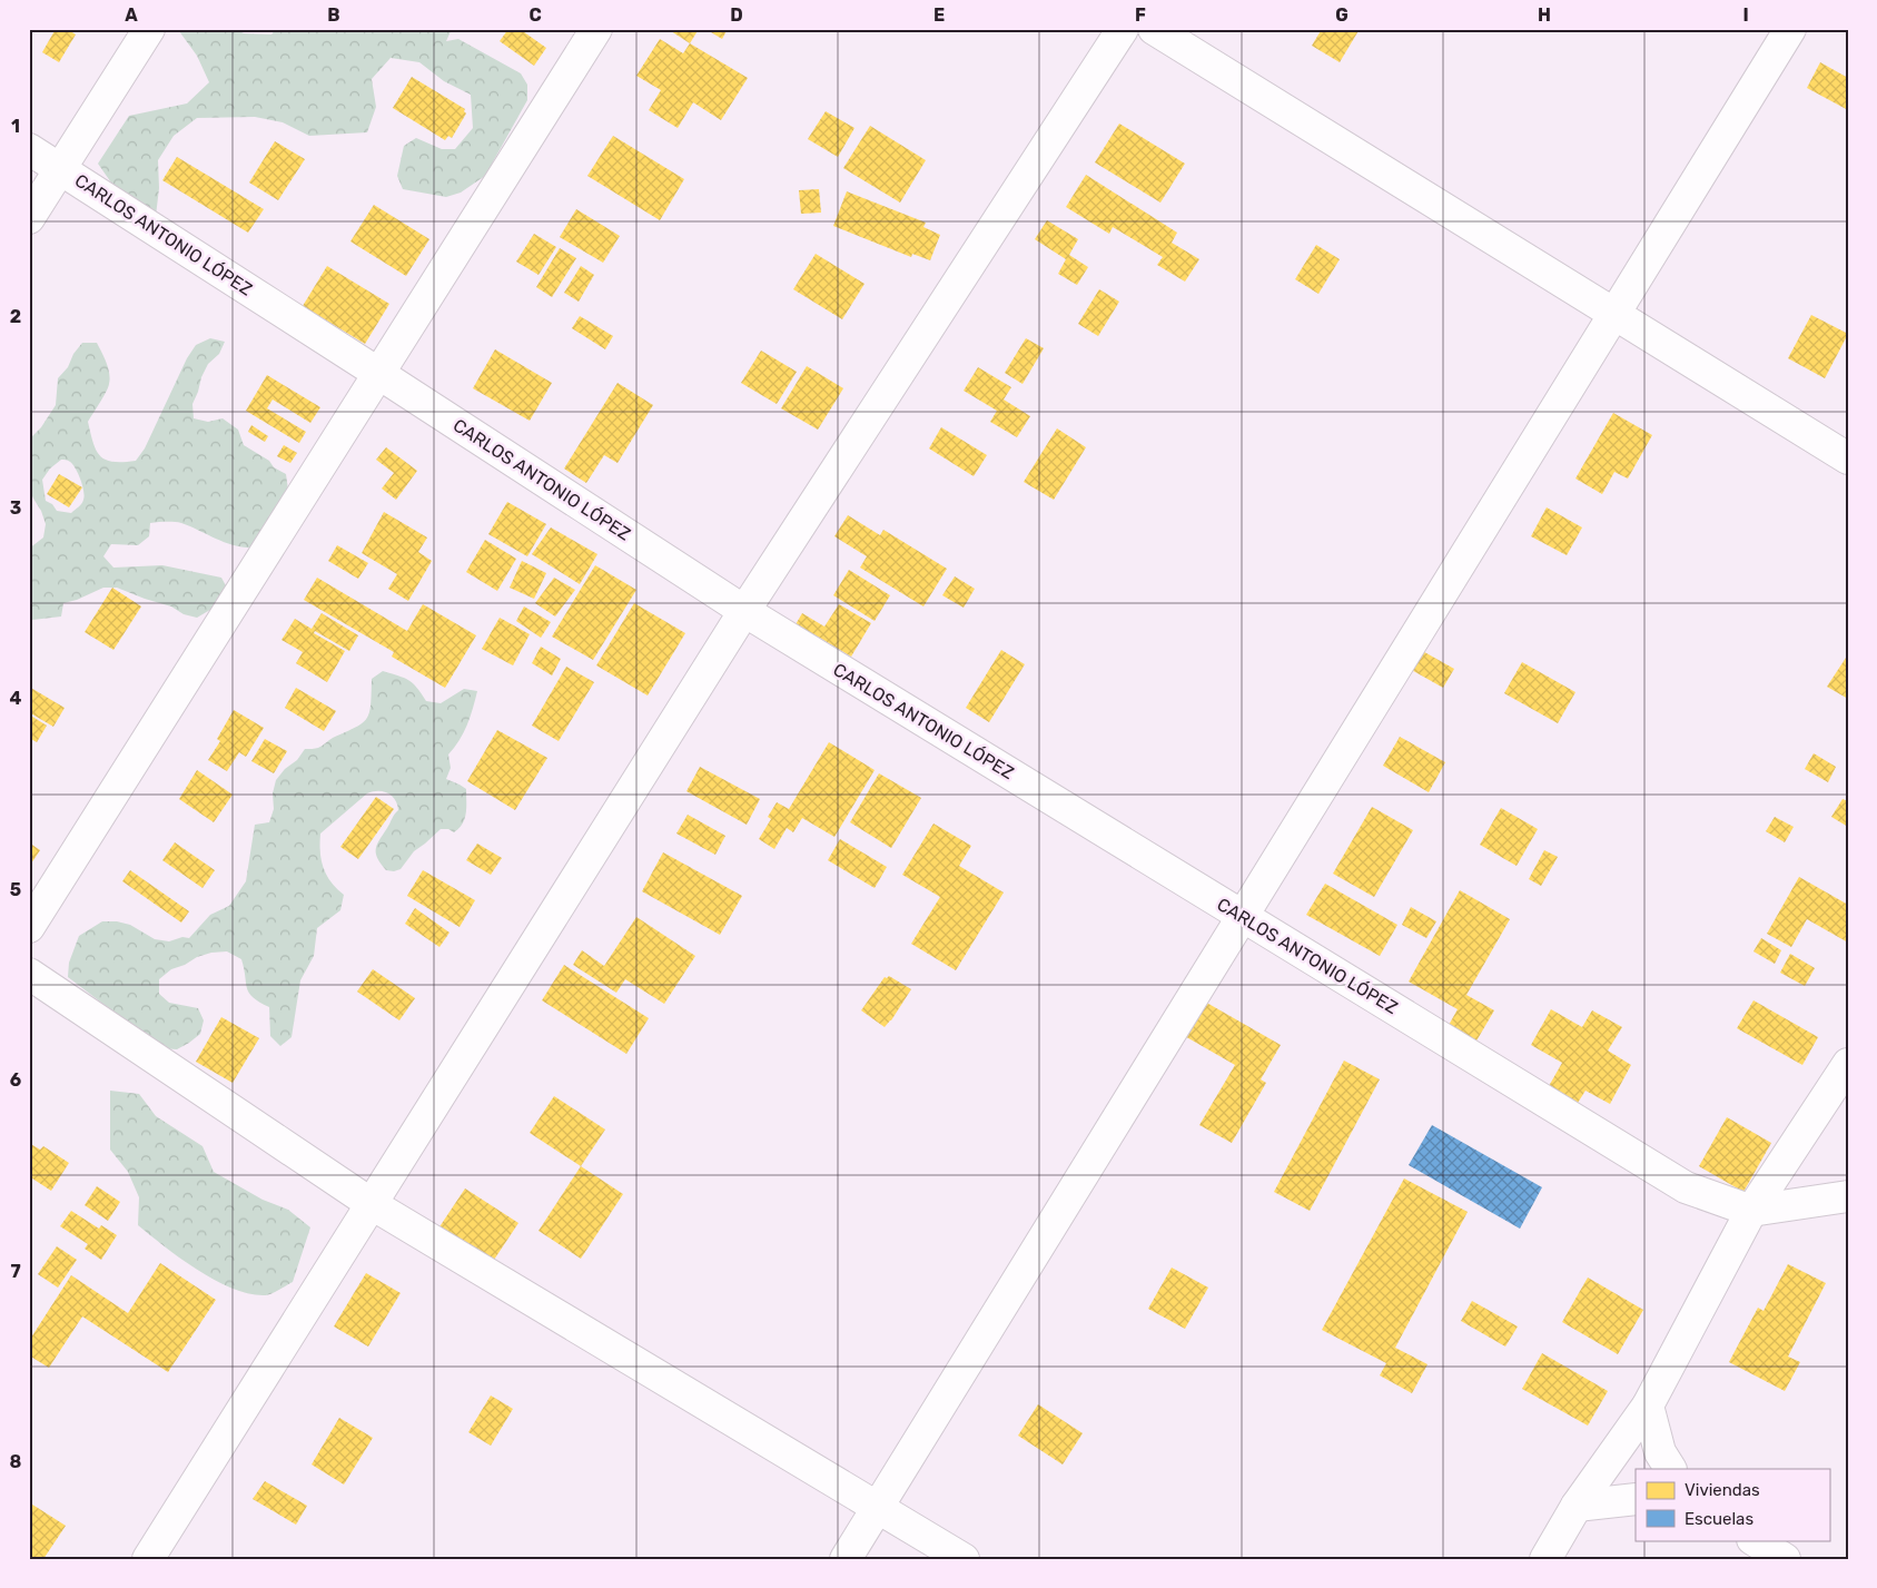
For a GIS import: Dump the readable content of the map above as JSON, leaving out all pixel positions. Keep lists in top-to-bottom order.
{
  "streets": {
    "street": ["CARLOS ANTONIO LÓPEZ"]
  },
  "legend": ["Viviendas", "Escuelas"],
  "grid": {
    "columns": [
      "A",
      "B",
      "C",
      "D",
      "E",
      "F",
      "G",
      "H",
      "I"
    ],
    "rows": [
      "1",
      "2",
      "3",
      "4",
      "5",
      "6",
      "7",
      "8"
    ]
  }
}
